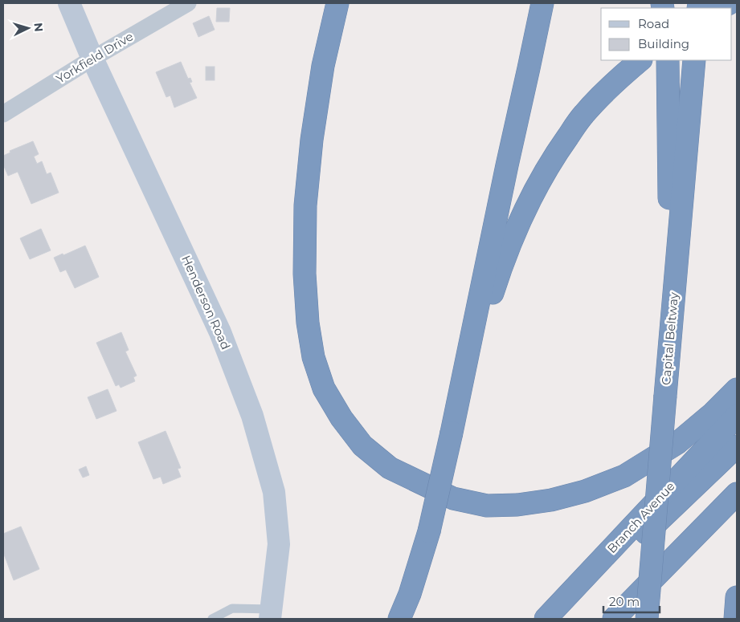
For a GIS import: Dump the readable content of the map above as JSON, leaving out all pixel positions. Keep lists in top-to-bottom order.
{
  "streets": {
    "highway": ["Capital Beltway", "Branch Avenue"],
    "street": ["Yorkfield Drive", "Henderson Road"]
  },
  "crossings": [
    ["Yorkfield Drive", "Henderson Road"]
  ],
  "legend": ["Road", "Building"],
  "scale_bar": "20 m",
  "north": "right"
}
